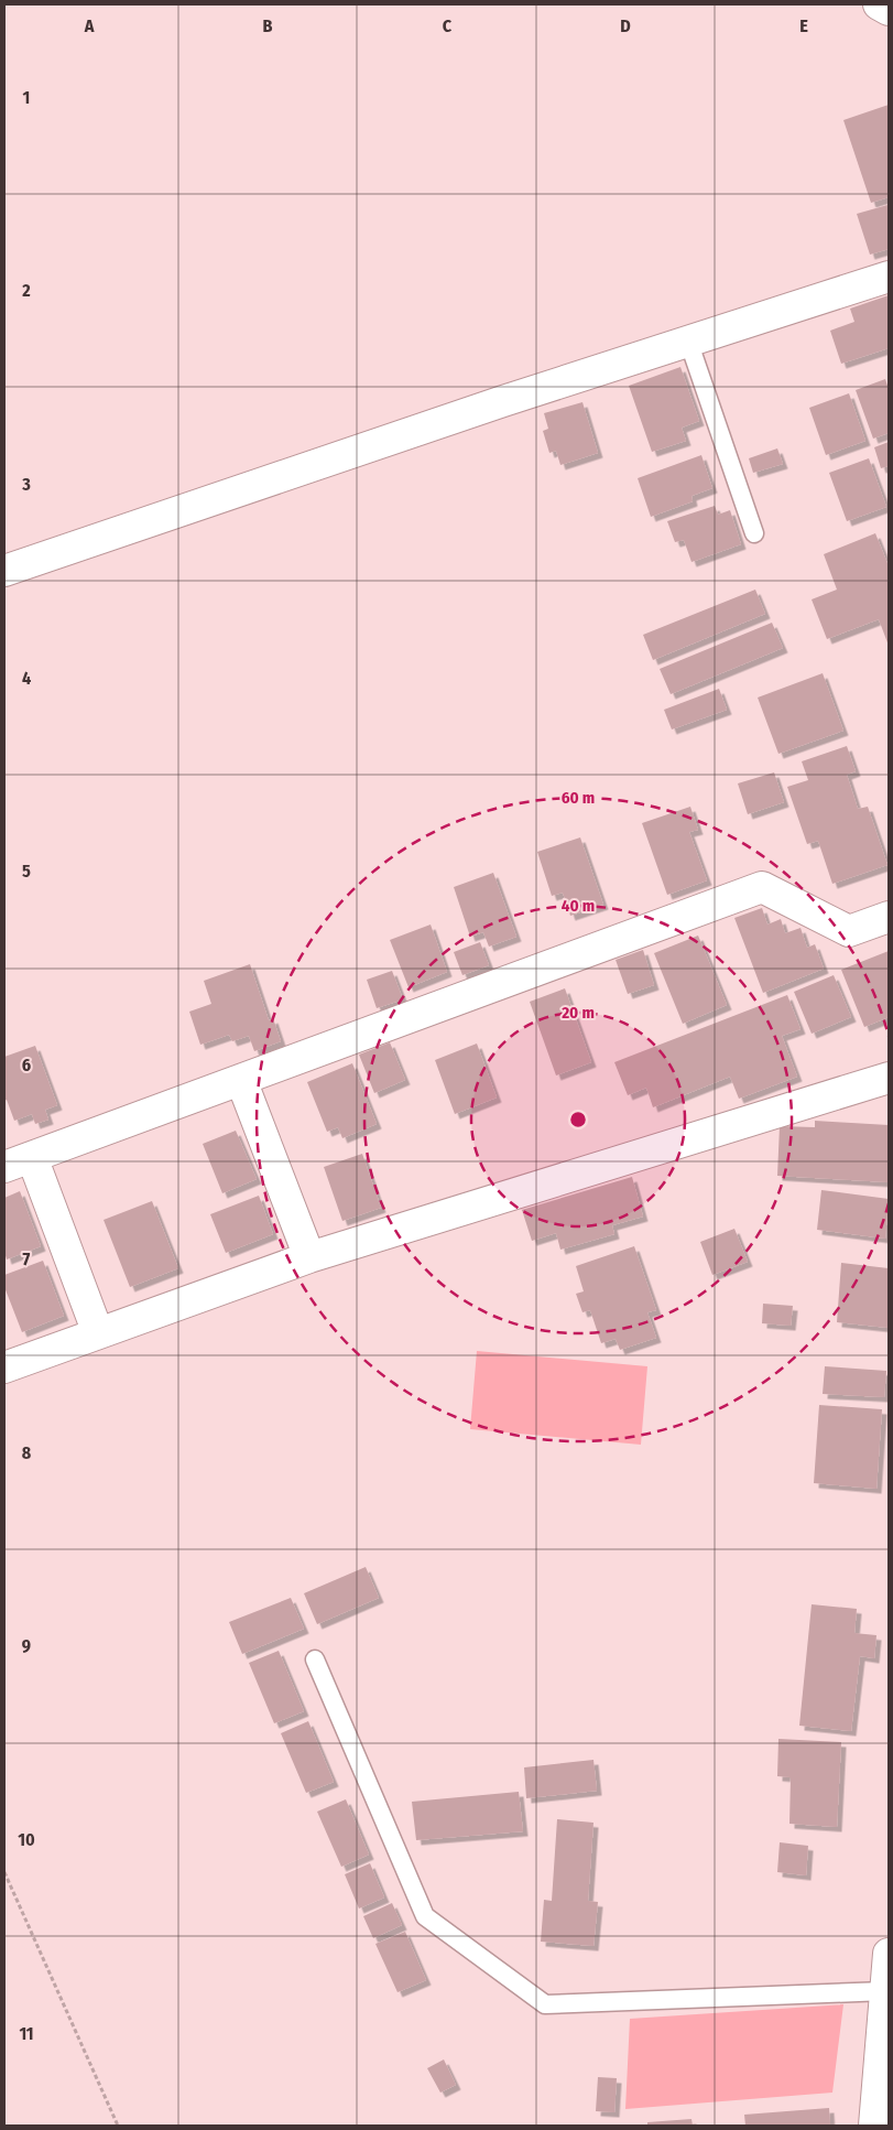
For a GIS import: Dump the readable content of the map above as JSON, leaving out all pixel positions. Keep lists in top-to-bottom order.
{
  "grid": {
    "columns": [
      "A",
      "B",
      "C",
      "D",
      "E"
    ],
    "rows": [
      "1",
      "2",
      "3",
      "4",
      "5",
      "6",
      "7",
      "8",
      "9",
      "10",
      "11"
    ]
  },
  "rings": ["60 m", "40 m", "20 m"]
}
